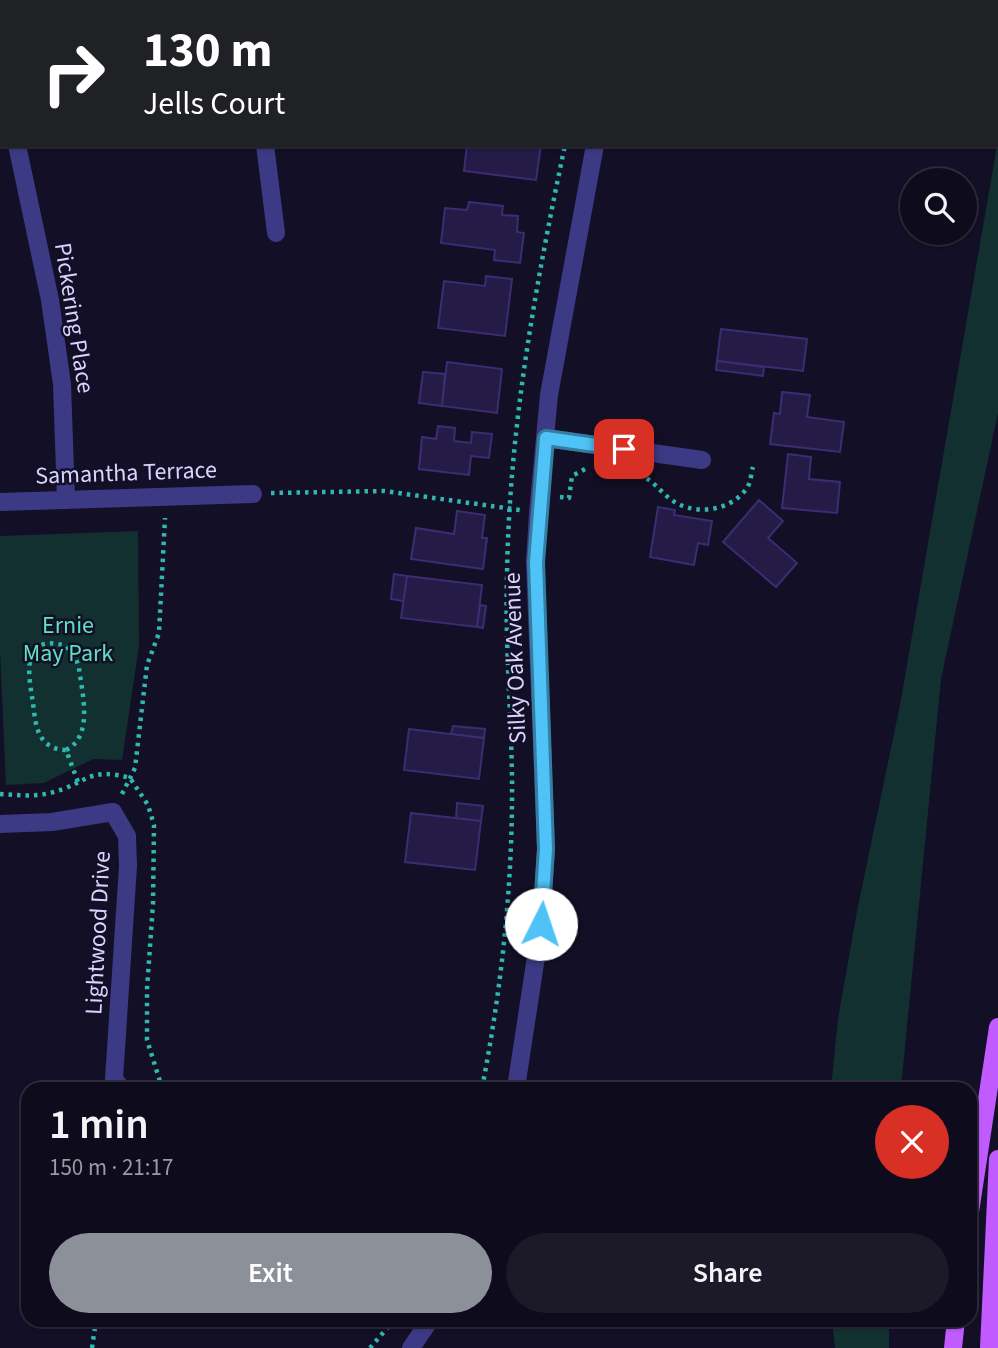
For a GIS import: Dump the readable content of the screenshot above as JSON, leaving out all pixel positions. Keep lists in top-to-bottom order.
{
  "streets": {
    "street": [
      "Pickering Place",
      "Samantha Terrace",
      "Silky Oak Avenue",
      "Lightwood Drive"
    ]
  },
  "crossings": [
    ["Pickering Place", "Samantha Terrace"]
  ],
  "parks": ["Ernie May Park"],
  "page": {
    "turn": ["130 m", "Jells Court"],
    "heading": ["1 min", "150 m · 21:17"],
    "buttons": ["Exit", "Share"]
  }
}
